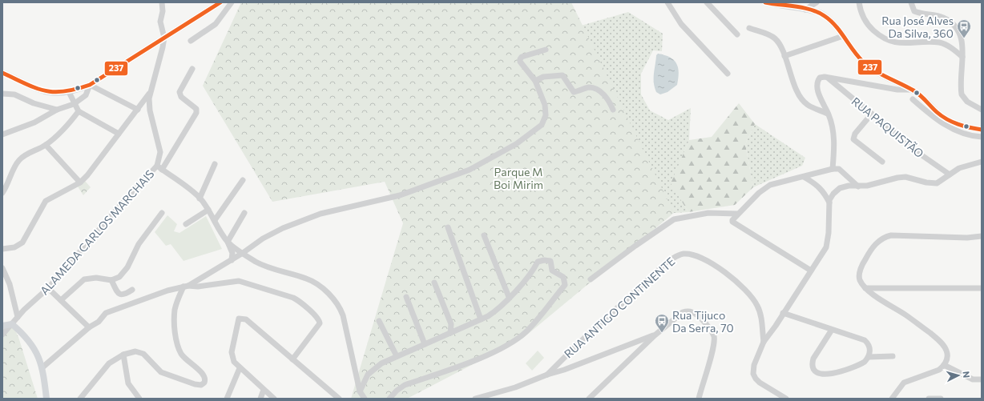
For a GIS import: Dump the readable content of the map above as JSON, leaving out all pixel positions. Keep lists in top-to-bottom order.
{
  "streets": {
    "street": ["RUA PAQUISTÃO", "ALAMEDA CARLOS MARCHAIS", "RUA ANTIGO CONTINENTE"]
  },
  "parks": ["Parque M Boi Mirim"],
  "places": {
    "bus stop": ["Rua José Alves Da Silva, 360", "Rua Tijuco Da Serra, 70"]
  },
  "lines": ["transit line 237"],
  "north": "right"
}
